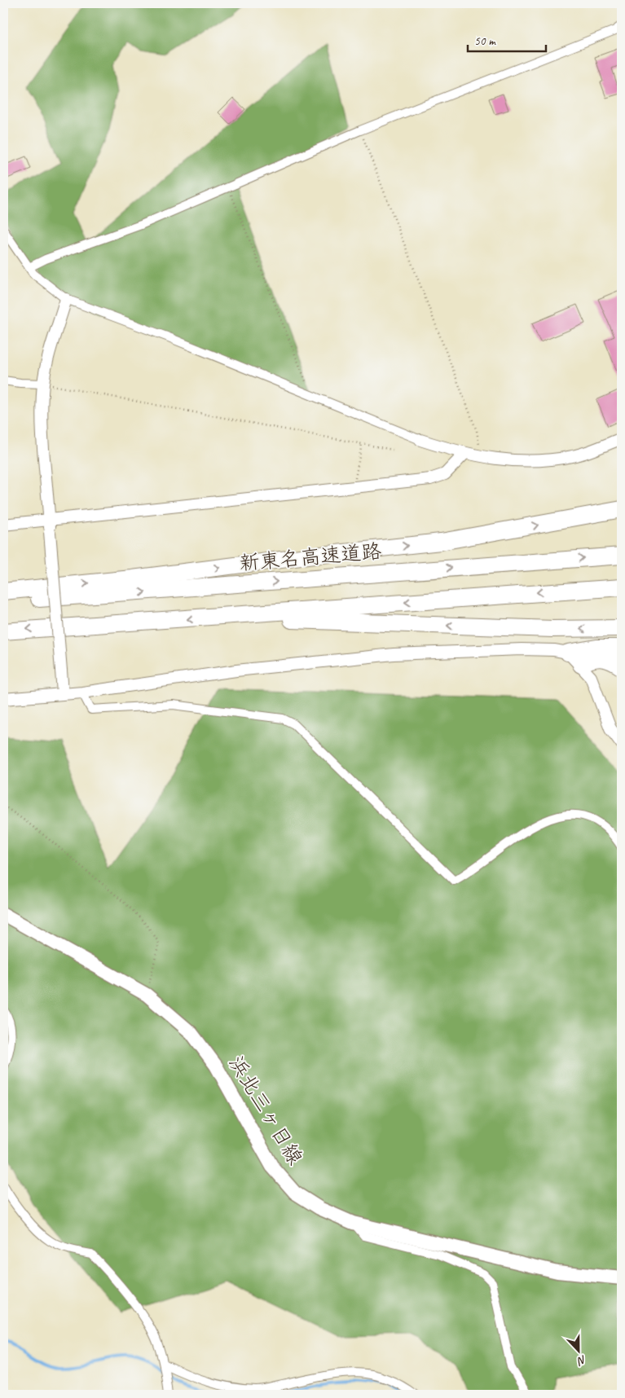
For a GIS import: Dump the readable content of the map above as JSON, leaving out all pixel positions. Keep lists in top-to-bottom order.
{
  "streets": {
    "highway": ["新東名高速道路"],
    "main road": ["浜北三ヶ日線"]
  },
  "scale_bar": "50 m",
  "north": "bottom"
}
